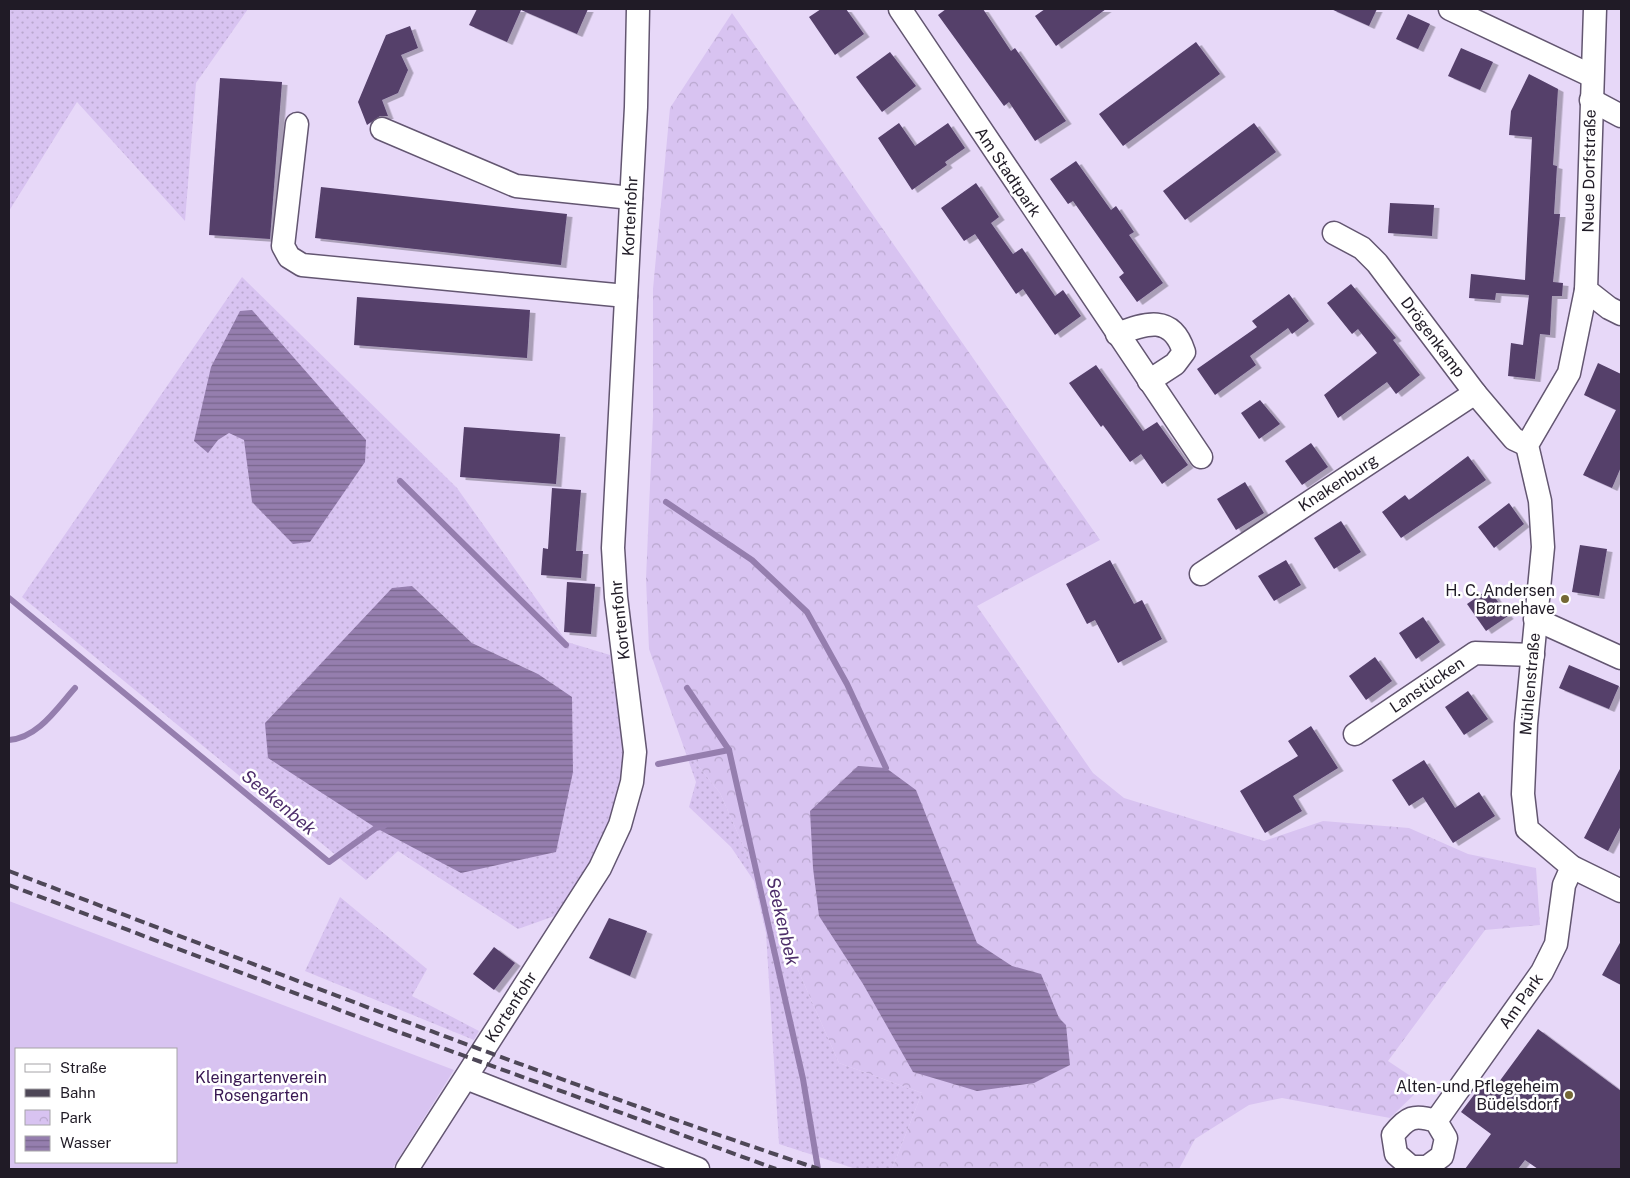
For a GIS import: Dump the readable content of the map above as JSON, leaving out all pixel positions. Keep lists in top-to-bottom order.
{
  "streets": {
    "street": [
      "Neue Dorfstraße",
      "Am Stadtpark",
      "Kortenfohr",
      "Drögenkamp",
      "Knakenburg",
      "Mühlenstraße",
      "Lanstücken",
      "Am Park"
    ]
  },
  "crossings": [
    ["Drögenkamp", "Knakenburg"],
    ["Drögenkamp", "Mühlenstraße"],
    ["Mühlenstraße", "Lanstücken"],
    ["Mühlenstraße", "Am Park"]
  ],
  "water": ["Seekenbek"],
  "parks": ["Kleingartenverein Rosengarten"],
  "places": ["H. C. Andersen Børnehave", "Alten-und Pflegeheim Büdelsdorf"],
  "legend": [
    "Straße",
    "Bahn",
    "Park",
    "Wasser"
  ]
}
